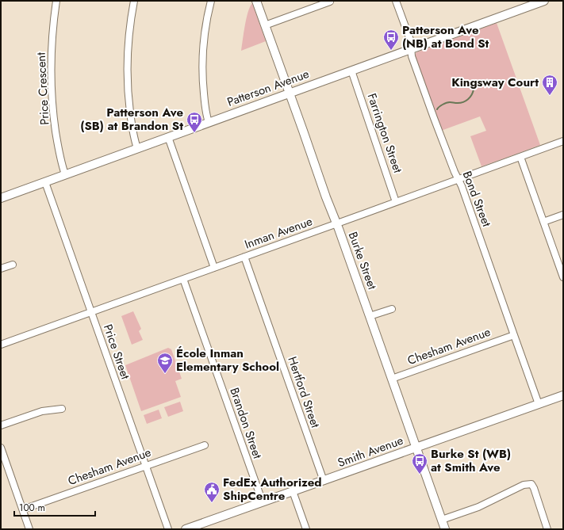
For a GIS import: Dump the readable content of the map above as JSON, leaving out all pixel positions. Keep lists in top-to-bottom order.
{
  "streets": {
    "street": [
      "Patterson Avenue",
      "Price Crescent",
      "Farrington Street",
      "Bond Street",
      "Inman Avenue",
      "Burke Street",
      "Chesham Avenue",
      "Price Street",
      "Hertford Street",
      "Brandon Street",
      "Smith Avenue"
    ]
  },
  "crossings": [
    ["Patterson Avenue", "Price Crescent"],
    ["Patterson Avenue", "Farrington Street"],
    ["Patterson Avenue", "Bond Street"],
    ["Patterson Avenue", "Burke Street"],
    ["Patterson Avenue", "Price Street"],
    ["Farrington Street", "Inman Avenue"],
    ["Bond Street", "Inman Avenue"],
    ["Bond Street", "Chesham Avenue"],
    ["Bond Street", "Smith Avenue"],
    ["Inman Avenue", "Burke Street"],
    ["Inman Avenue", "Price Street"],
    ["Inman Avenue", "Hertford Street"],
    ["Inman Avenue", "Brandon Street"],
    ["Burke Street", "Chesham Avenue"],
    ["Burke Street", "Smith Avenue"],
    ["Chesham Avenue", "Price Street"],
    ["Hertford Street", "Smith Avenue"],
    ["Brandon Street", "Smith Avenue"]
  ],
  "places": {
    "bus stop": ["Patterson Ave (NB) at Bond St", "Patterson Ave (SB) at Brandon St", "Burke St (WB) at Smith Ave"],
    "building": ["Kingsway Court"],
    "school or university": ["École Inman Elementary School"],
    "public building": ["FedEx Authorized ShipCentre"]
  },
  "scale_bar": "100 m"
}
